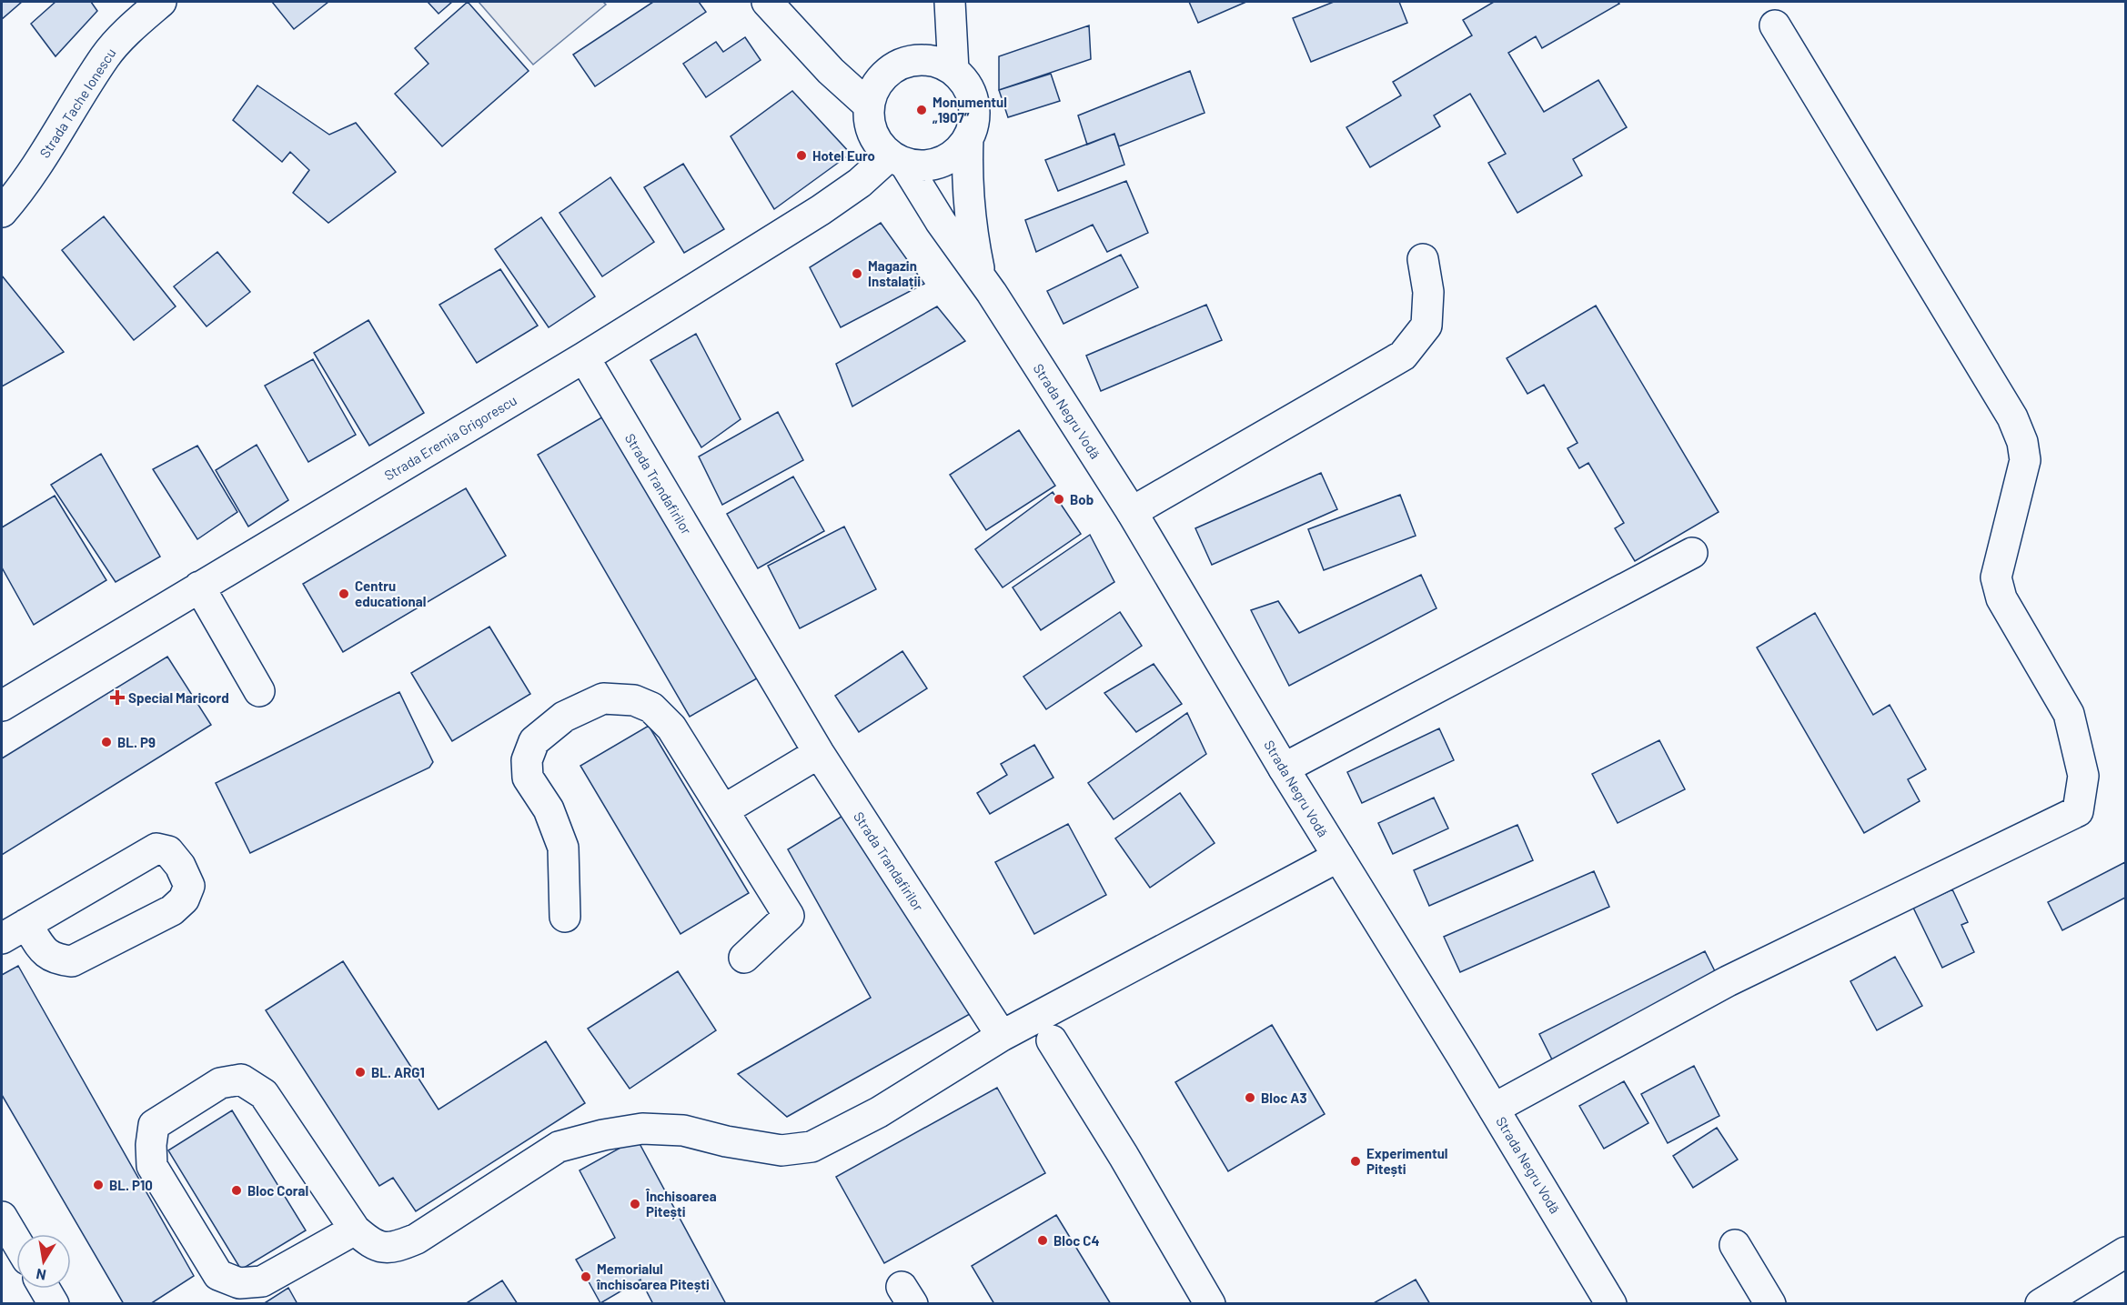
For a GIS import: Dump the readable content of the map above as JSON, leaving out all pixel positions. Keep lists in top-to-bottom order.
{
  "streets": {
    "street": [
      "Strada Tache Ionescu",
      "Strada Negru Vodă",
      "Strada Eremia Grigorescu",
      "Strada Trandafirilor"
    ]
  },
  "crossings": [
    ["Strada Negru Vodă", "Strada Eremia Grigorescu"],
    ["Strada Eremia Grigorescu", "Strada Trandafirilor"]
  ],
  "places": {
    "other": [
      "Monumentul „1907”",
      "Hotel Euro",
      "Magazin Instalații",
      "Bob",
      "Centru educational",
      "BL. P9",
      "BL. ARG1",
      "Bloc A3",
      "Experimentul Pitești",
      "BL. P10",
      "Bloc Coral",
      "Închisoarea Pitești",
      "Bloc C4",
      "Memorialul închisoarea Pitești"
    ],
    "health": ["Special Maricord"]
  },
  "north": "bottom"
}
